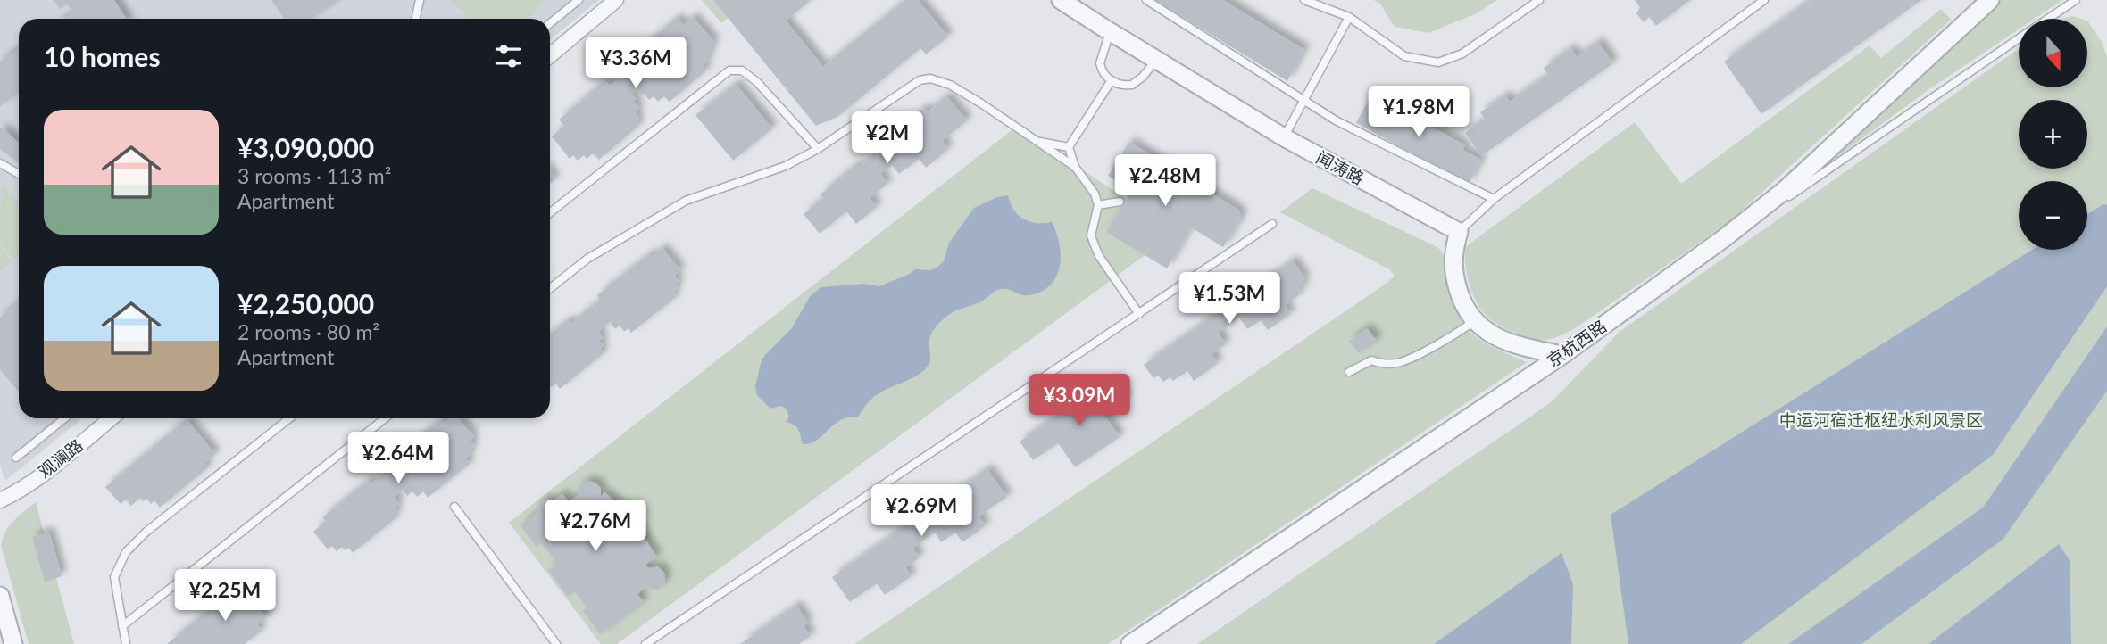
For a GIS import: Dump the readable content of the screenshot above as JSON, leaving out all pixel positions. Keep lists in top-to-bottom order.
{
  "streets": {
    "street": ["闻涛路", "京杭西路", "观澜路"]
  },
  "parks": ["中运河宿迁枢纽水利风景区"],
  "north": "bottom",
  "page": {
    "map_buttons": ["+", "−"],
    "heading": "10 homes",
    "price": [
      "¥3.36M",
      "¥1.98M",
      "¥2M",
      "¥2.48M",
      "¥1.53M",
      "¥3.09M",
      "¥2.64M",
      "¥2.69M",
      "¥2.76M",
      "¥2.25M"
    ],
    "list": [
      {
        "name": "¥3,090,000",
        "note": "3 rooms · 113 m² · Apartment"
      },
      {
        "name": "¥2,250,000",
        "note": "2 rooms · 80 m² · Apartment"
      }
    ]
  }
}
